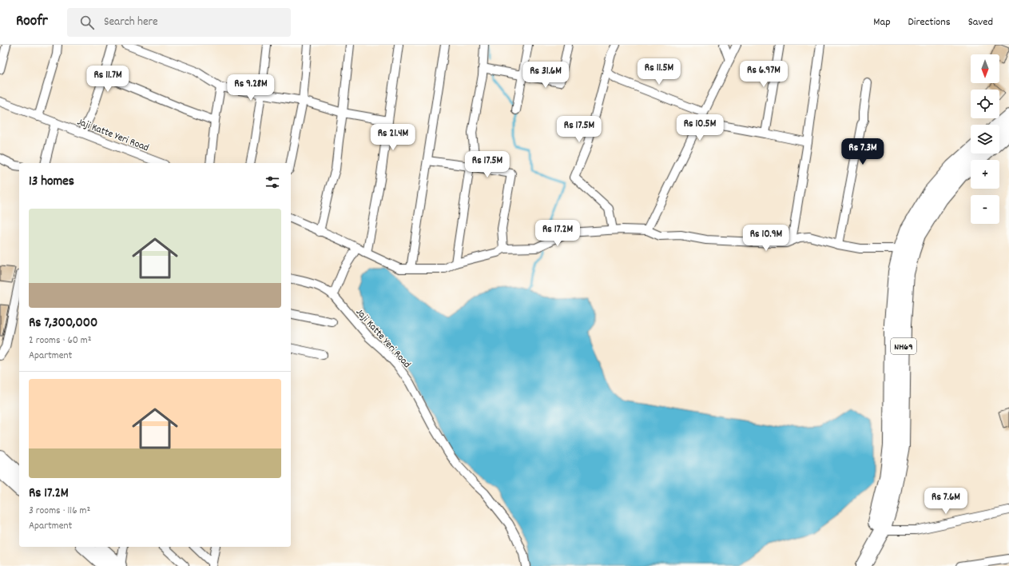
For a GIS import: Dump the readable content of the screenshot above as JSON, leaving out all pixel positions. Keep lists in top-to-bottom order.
{
  "streets": {
    "highway": ["NH69"],
    "street": ["Jaji Katte Yeri Road"]
  },
  "north": "bottom",
  "page": {
    "header": "Roofr",
    "search": "Search here",
    "nav": ["Map", "Directions", "Saved"],
    "map_buttons": ["+", "−"],
    "price": [
      "Rs 11.5M",
      "Rs 6.97M",
      "Rs 31.6M",
      "Rs 11.7M",
      "Rs 9.28M",
      "Rs 10.5M",
      "Rs 17.5M",
      "Rs 21.4M",
      "Rs 7.3M",
      "Rs 17.5M",
      "Rs 17.2M",
      "Rs 10.9M",
      "Rs 7.6M"
    ],
    "heading": "13 homes",
    "list": [
      {
        "name": "Rs 7,300,000",
        "note": "2 rooms · 60 m² · Apartment"
      },
      {
        "name": "Rs 17.2M",
        "note": "3 rooms · 116 m² · Apartment"
      }
    ]
  }
}
